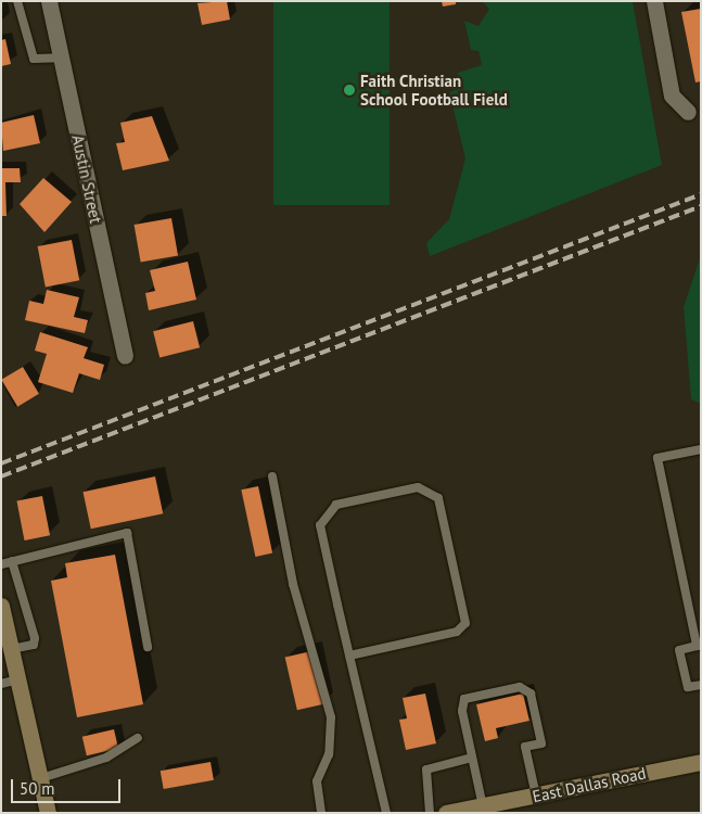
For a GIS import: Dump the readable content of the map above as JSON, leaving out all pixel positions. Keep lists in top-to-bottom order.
{
  "streets": {
    "main road": ["East Dallas Road"],
    "street": ["Austin Street"]
  },
  "places": ["Faith Christian School Football Field"],
  "scale_bar": "50 m"
}
